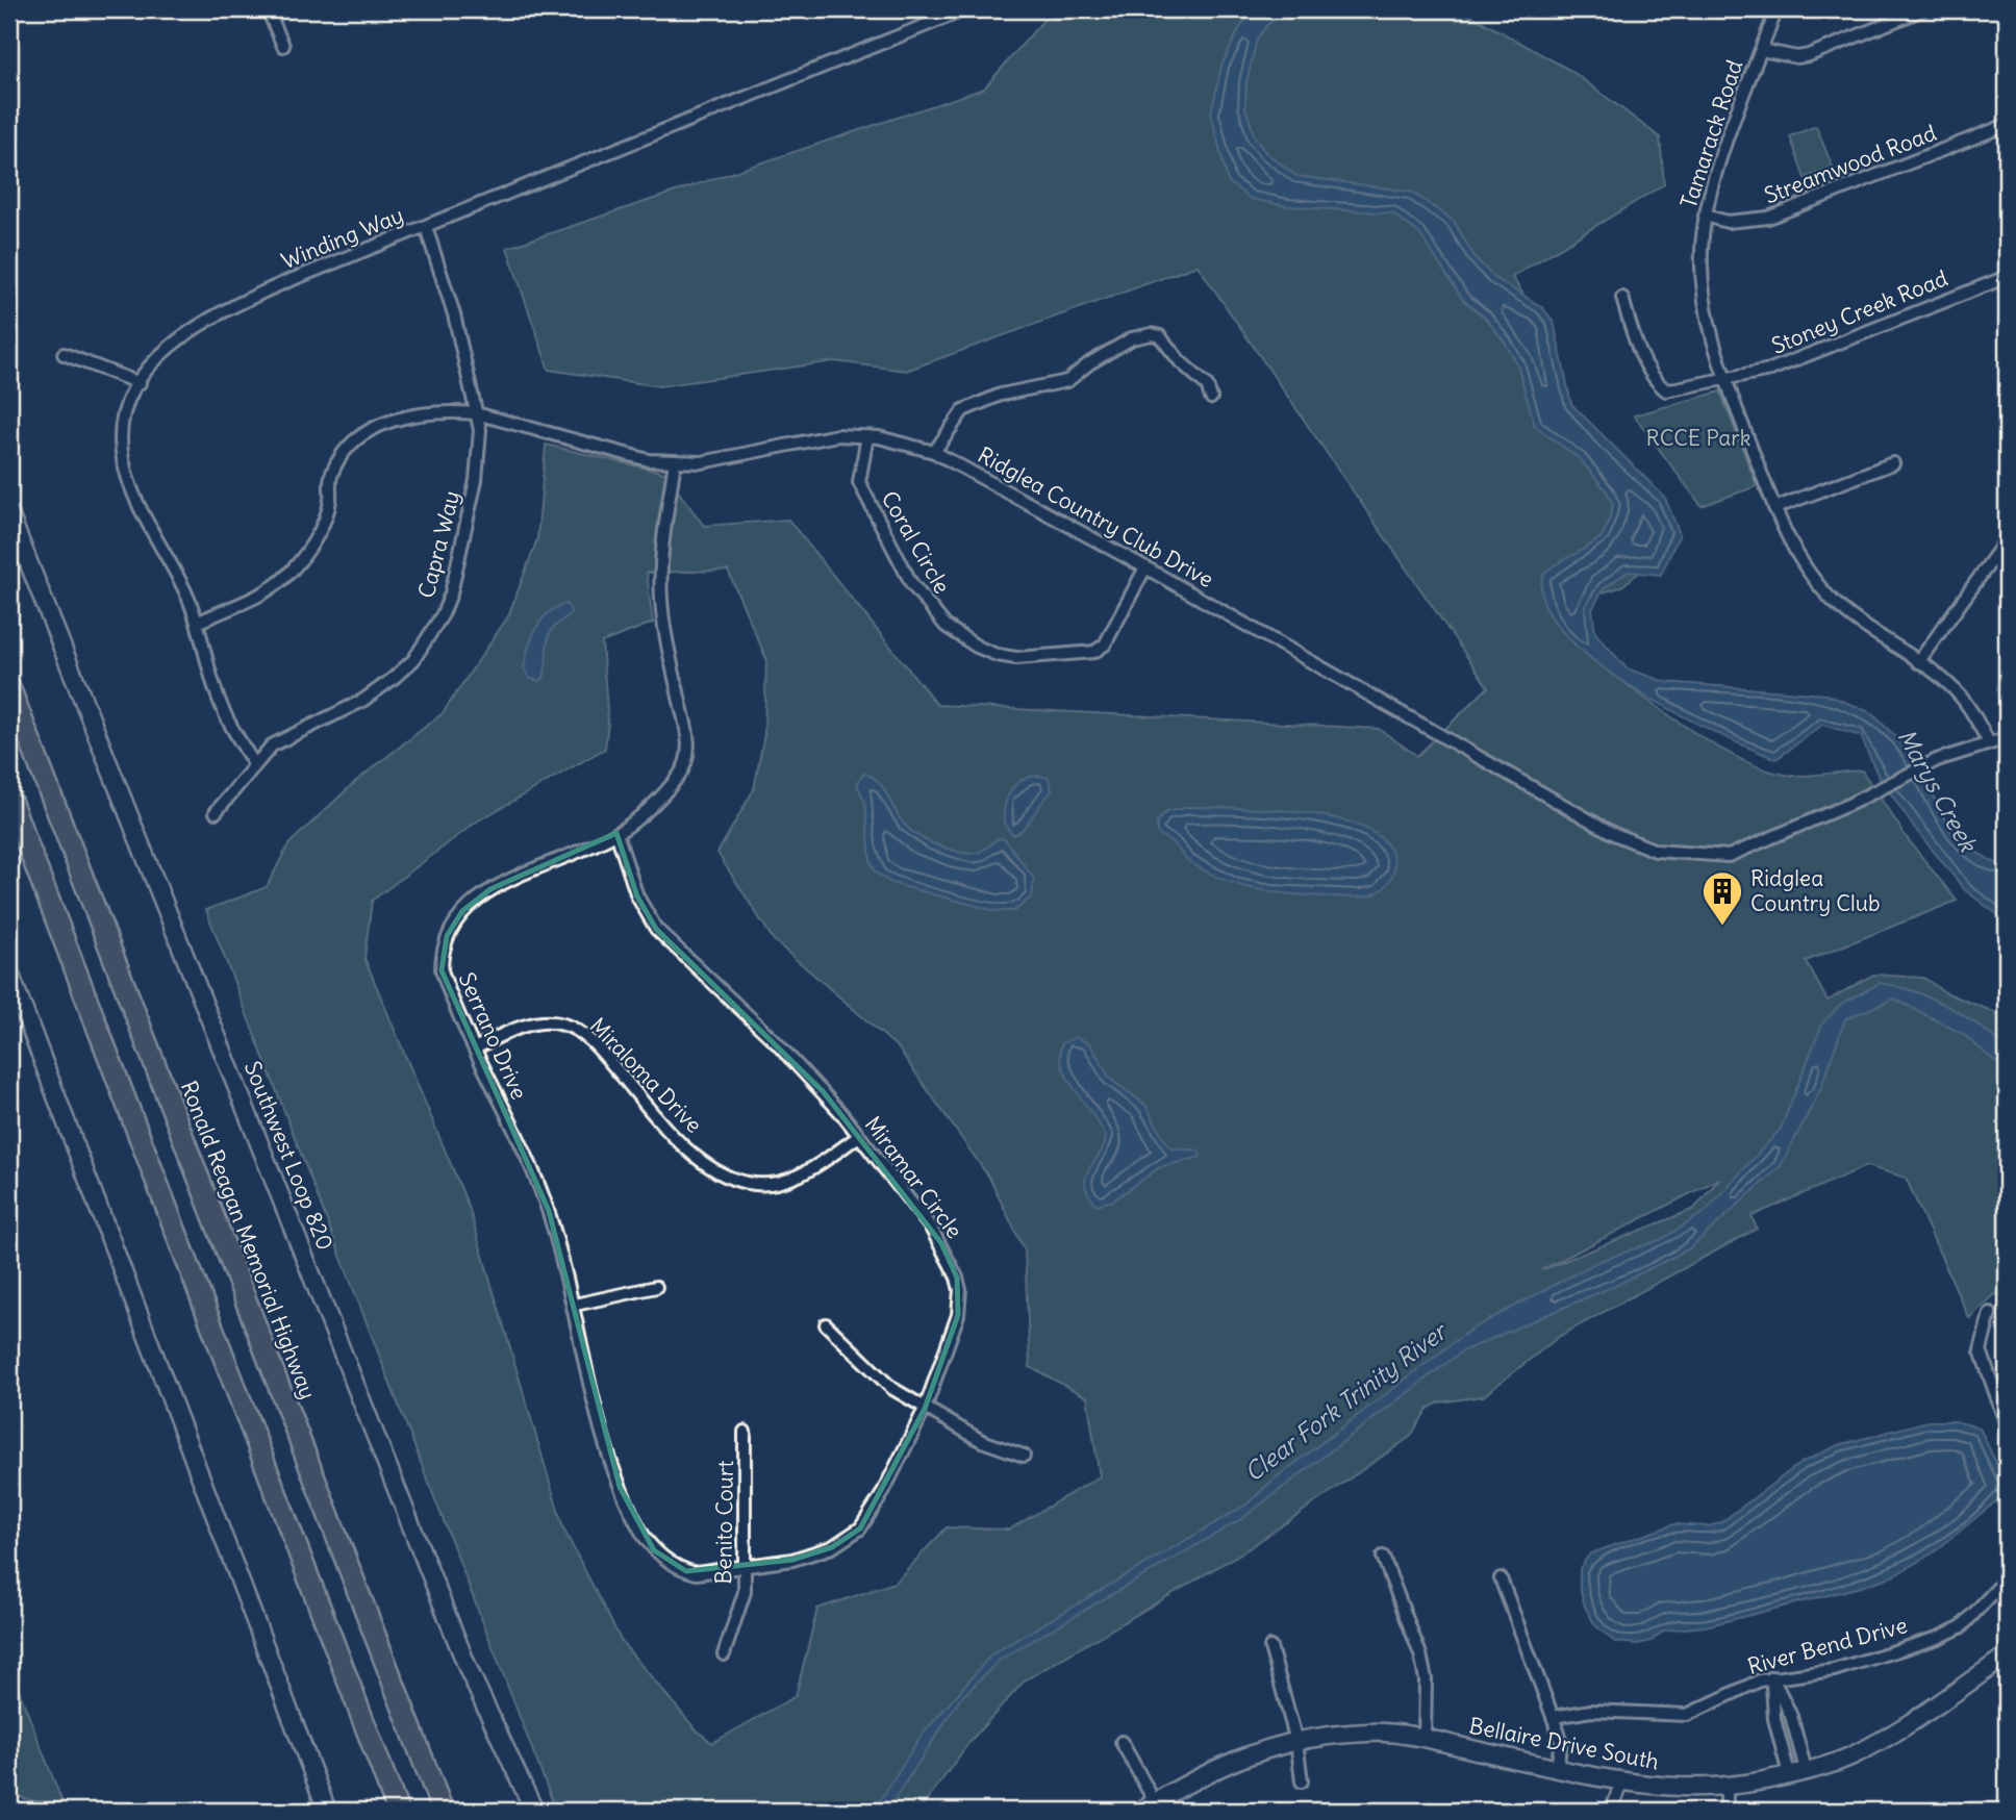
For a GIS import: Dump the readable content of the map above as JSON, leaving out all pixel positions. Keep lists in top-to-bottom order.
{
  "streets": {
    "highway": ["Ronald Reagan Memorial Highway"],
    "street": [
      "Tamarack Road",
      "Streamwood Road",
      "Winding Way",
      "Stoney Creek Road",
      "Ridglea Country Club Drive",
      "Coral Circle",
      "Capra Way",
      "Serrano Drive",
      "Miraloma Drive",
      "Southwest Loop 820",
      "Miramar Circle",
      "Benito Court",
      "River Bend Drive",
      "Bellaire Drive South"
    ]
  },
  "crossings": [
    ["Tamarack Road", "Streamwood Road"],
    ["Tamarack Road", "Stoney Creek Road"],
    ["Tamarack Road", "Ridglea Country Club Drive"],
    ["Winding Way", "Ridglea Country Club Drive"],
    ["Winding Way", "Capra Way"],
    ["Ridglea Country Club Drive", "Coral Circle"],
    ["Ridglea Country Club Drive", "Capra Way"],
    ["Ridglea Country Club Drive", "Serrano Drive"],
    ["Serrano Drive", "Miraloma Drive"],
    ["Serrano Drive", "Miramar Circle"],
    ["Serrano Drive", "Benito Court"],
    ["Miraloma Drive", "Miramar Circle"],
    ["Miramar Circle", "Benito Court"]
  ],
  "water": ["Marys Creek", "Clear Fork Trinity River"],
  "parks": ["RCCE Park"],
  "places": {
    "building": ["Ridglea Country Club"]
  }
}
